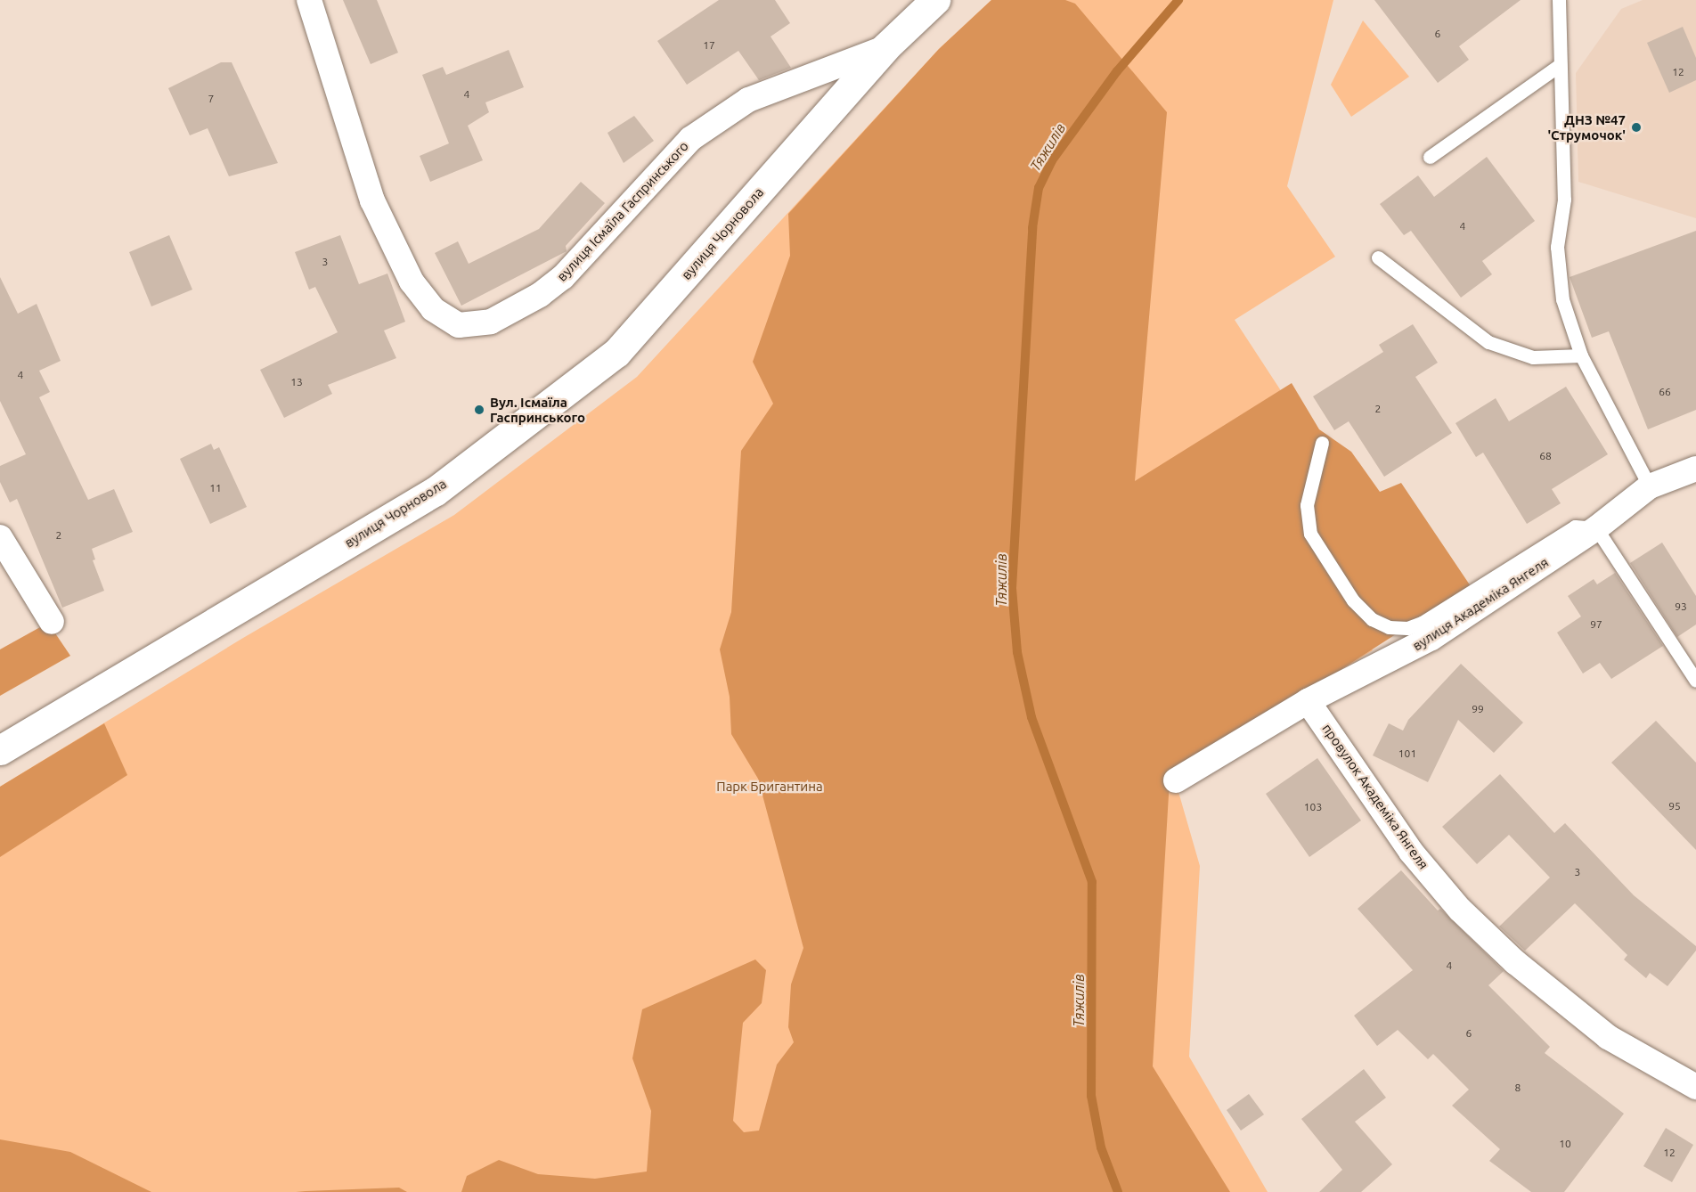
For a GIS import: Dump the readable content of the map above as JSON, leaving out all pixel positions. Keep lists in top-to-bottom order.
{
  "streets": {
    "main road": ["вулиця Чорновола"],
    "street": ["вулиця Ісмаїла Гаспринського", "вулиця Академіка Янгеля", "провулок Академіка Янгеля"]
  },
  "crossings": [
    ["вулиця Ісмаїла Гаспринського", "вулиця Чорновола"],
    ["вулиця Академіка Янгеля", "провулок Академіка Янгеля"]
  ],
  "water": ["Тяжилів"],
  "parks": ["Парк Бригантина"],
  "places": ["ДНЗ №47 'Струмочок'", "Вул. Ісмаїла Гаспринського"],
  "house_numbers": [
    "6",
    "17",
    "12",
    "4",
    "7",
    "4",
    "3",
    "4",
    "13",
    "66",
    "2",
    "68",
    "11",
    "2",
    "93",
    "97",
    "99",
    "101",
    "95",
    "103",
    "3",
    "4",
    "6",
    "8",
    "10",
    "12"
  ]
}
